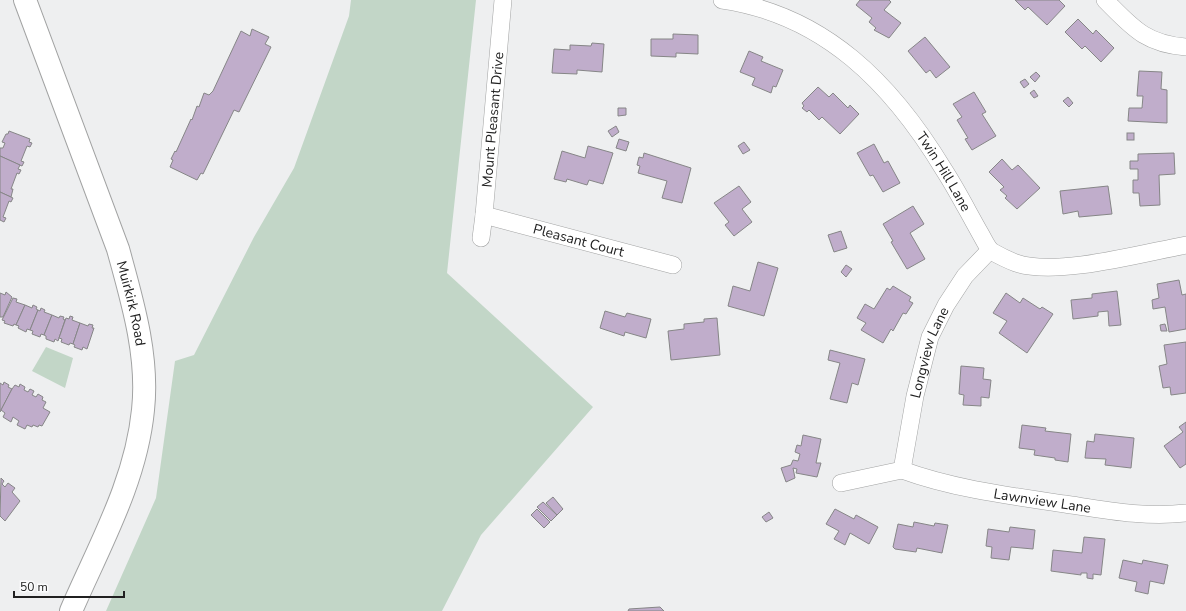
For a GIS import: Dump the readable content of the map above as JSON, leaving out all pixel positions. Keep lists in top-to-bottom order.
{
  "streets": {
    "main road": ["Muirkirk Road"],
    "street": [
      "Mount Pleasant Drive",
      "Twin Hill Lane",
      "Pleasant Court",
      "Longview Lane",
      "Lawnview Lane"
    ]
  },
  "crossings": [
    ["Mount Pleasant Drive", "Pleasant Court"],
    ["Twin Hill Lane", "Longview Lane"],
    ["Longview Lane", "Lawnview Lane"]
  ],
  "scale_bar": "50 m"
}
